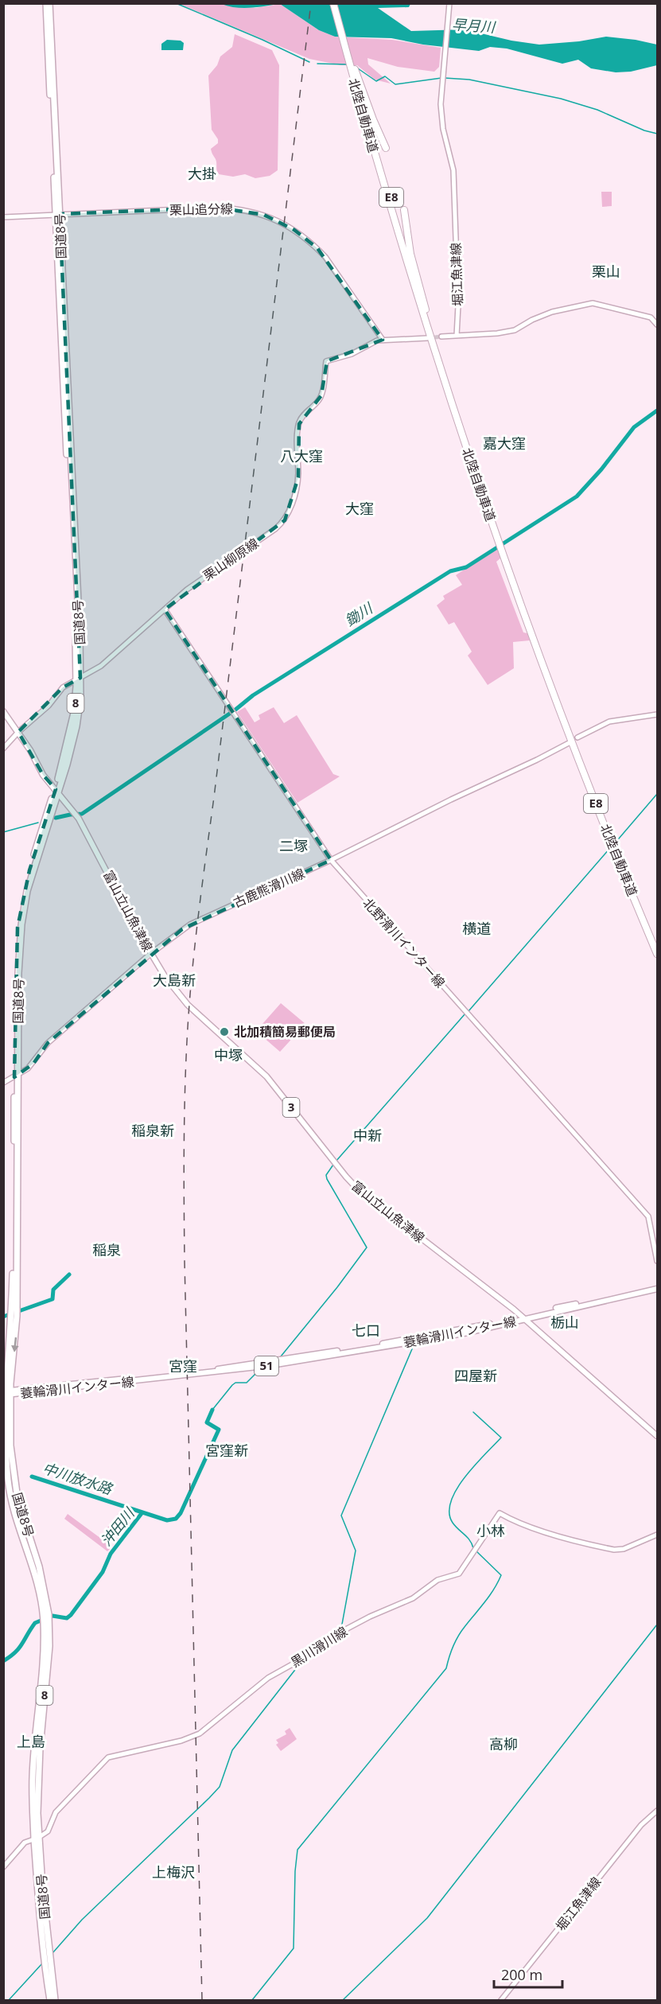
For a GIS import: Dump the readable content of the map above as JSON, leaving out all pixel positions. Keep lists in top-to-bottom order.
{
  "streets": {
    "highway": [
      "北陸自動車道",
      "E8",
      "国道8号",
      "8"
    ],
    "main road": [
      "栗山追分線",
      "堀江魚津線",
      "栗山柳原線",
      "古鹿熊滑川線",
      "富山立山魚津線",
      "北野滑川インター線",
      "3",
      "蓑輪滑川インター線",
      "51",
      "黒川滑川線"
    ]
  },
  "crossings": [
    ["栗山追分線", "国道8号"],
    ["栗山追分線", "栗山柳原線"],
    ["国道8号", "栗山柳原線"],
    ["国道8号", "古鹿熊滑川線"],
    ["国道8号", "富山立山魚津線"],
    ["国道8号", "蓑輪滑川インター線"],
    ["国道8号", "黒川滑川線"],
    ["栗山柳原線", "富山立山魚津線"],
    ["栗山柳原線", "北野滑川インター線"],
    ["古鹿熊滑川線", "富山立山魚津線"],
    ["古鹿熊滑川線", "北野滑川インター線"],
    ["富山立山魚津線", "蓑輪滑川インター線"]
  ],
  "districts": [
    "大掛",
    "栗山",
    "嘉大窪",
    "八大窪",
    "大窪",
    "二塚",
    "横道",
    "大島新",
    "中塚",
    "稲泉新",
    "中新",
    "稲泉",
    "栃山",
    "七口",
    "宮窪",
    "四屋新",
    "宮窪新",
    "小林",
    "上島",
    "高柳",
    "上梅沢"
  ],
  "water": [
    "早月川",
    "鋤川",
    "中川放水路",
    "沖田川"
  ],
  "places": ["北加積簡易郵便局"],
  "scale_bar": "200 m"
}
